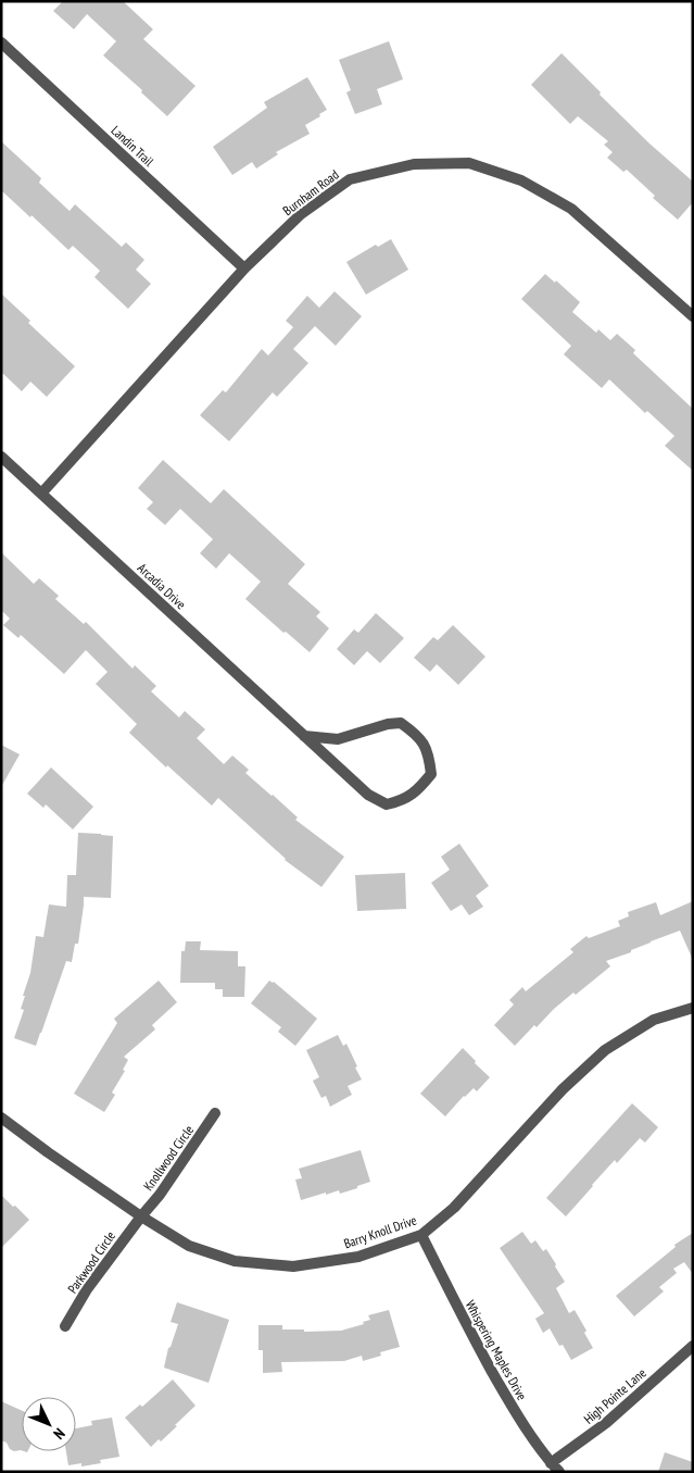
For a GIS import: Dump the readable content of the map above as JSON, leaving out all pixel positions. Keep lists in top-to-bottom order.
{
  "streets": {
    "street": [
      "Landin Trail",
      "Burnham Road",
      "Arcadia Drive",
      "Knollwood Circle",
      "Barry Knoll Drive",
      "Parkwood Circle",
      "Whispering Maples Drive",
      "High Pointe Lane"
    ]
  },
  "crossings": [
    ["Landin Trail", "Burnham Road"],
    ["Burnham Road", "Arcadia Drive"],
    ["Knollwood Circle", "Barry Knoll Drive"],
    ["Knollwood Circle", "Parkwood Circle"],
    ["Barry Knoll Drive", "Parkwood Circle"],
    ["Barry Knoll Drive", "Whispering Maples Drive"],
    ["Whispering Maples Drive", "High Pointe Lane"]
  ],
  "north": "bottom right"
}
